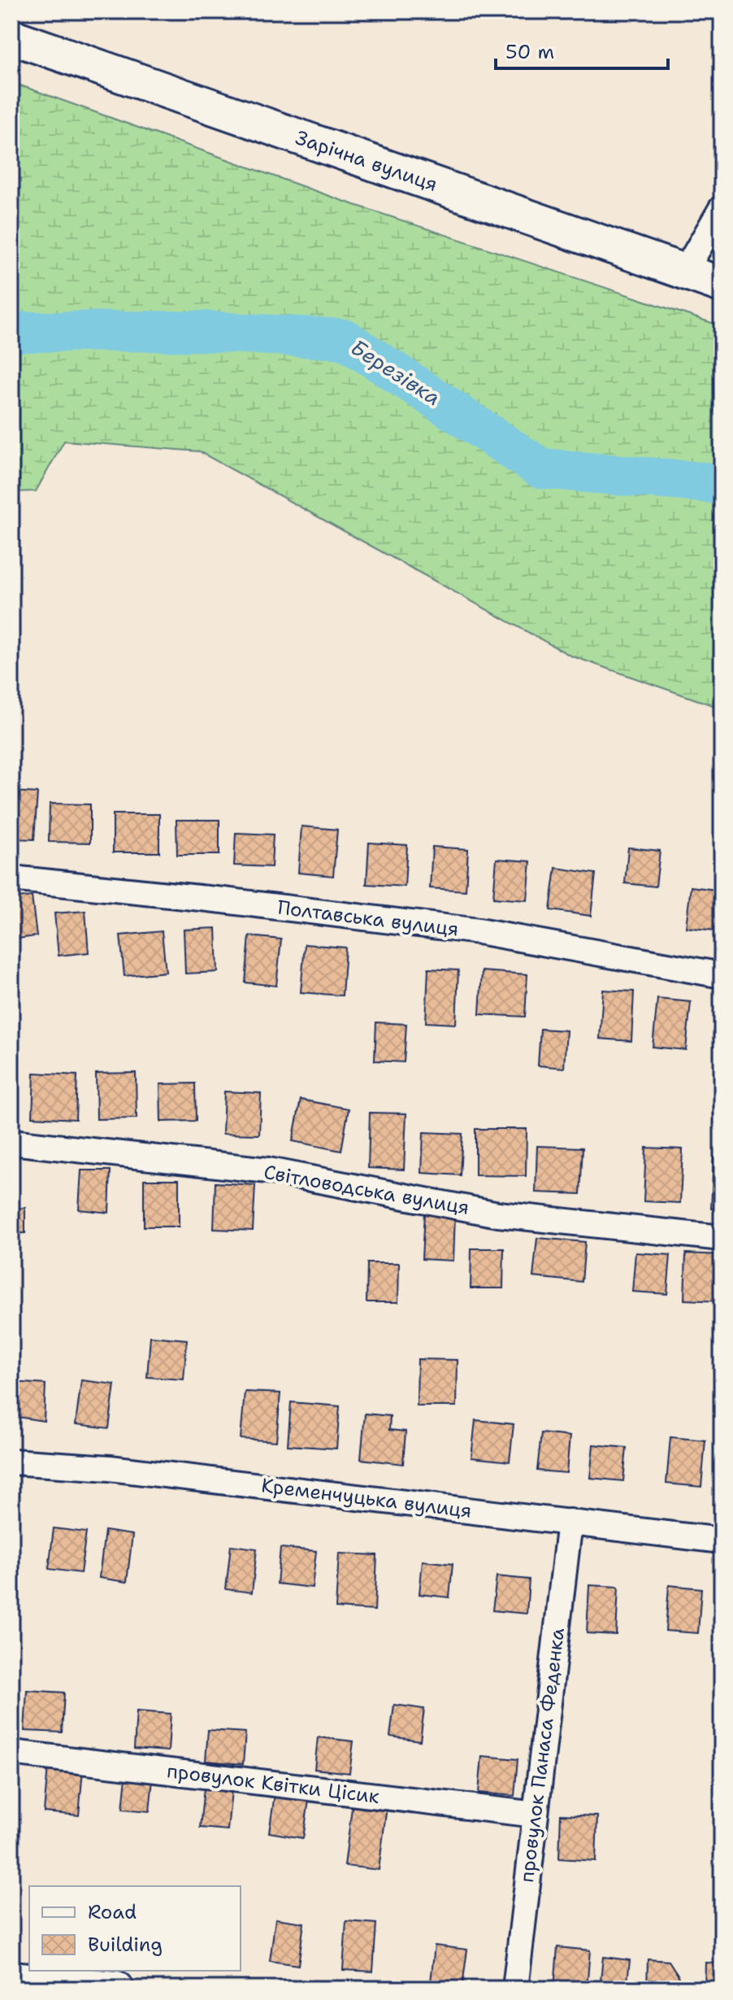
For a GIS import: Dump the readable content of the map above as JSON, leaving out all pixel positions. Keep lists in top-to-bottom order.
{
  "streets": {
    "street": [
      "Зарічна вулиця",
      "Полтавська вулиця",
      "Світловодська вулиця",
      "Кременчуцька вулиця",
      "провулок Панаса Феденка",
      "провулок Квітки Цісик"
    ]
  },
  "crossings": [
    ["Кременчуцька вулиця", "провулок Панаса Феденка"],
    ["провулок Панаса Феденка", "провулок Квітки Цісик"]
  ],
  "water": ["Березівка"],
  "legend": ["Road", "Building"],
  "scale_bar": "50 m"
}
